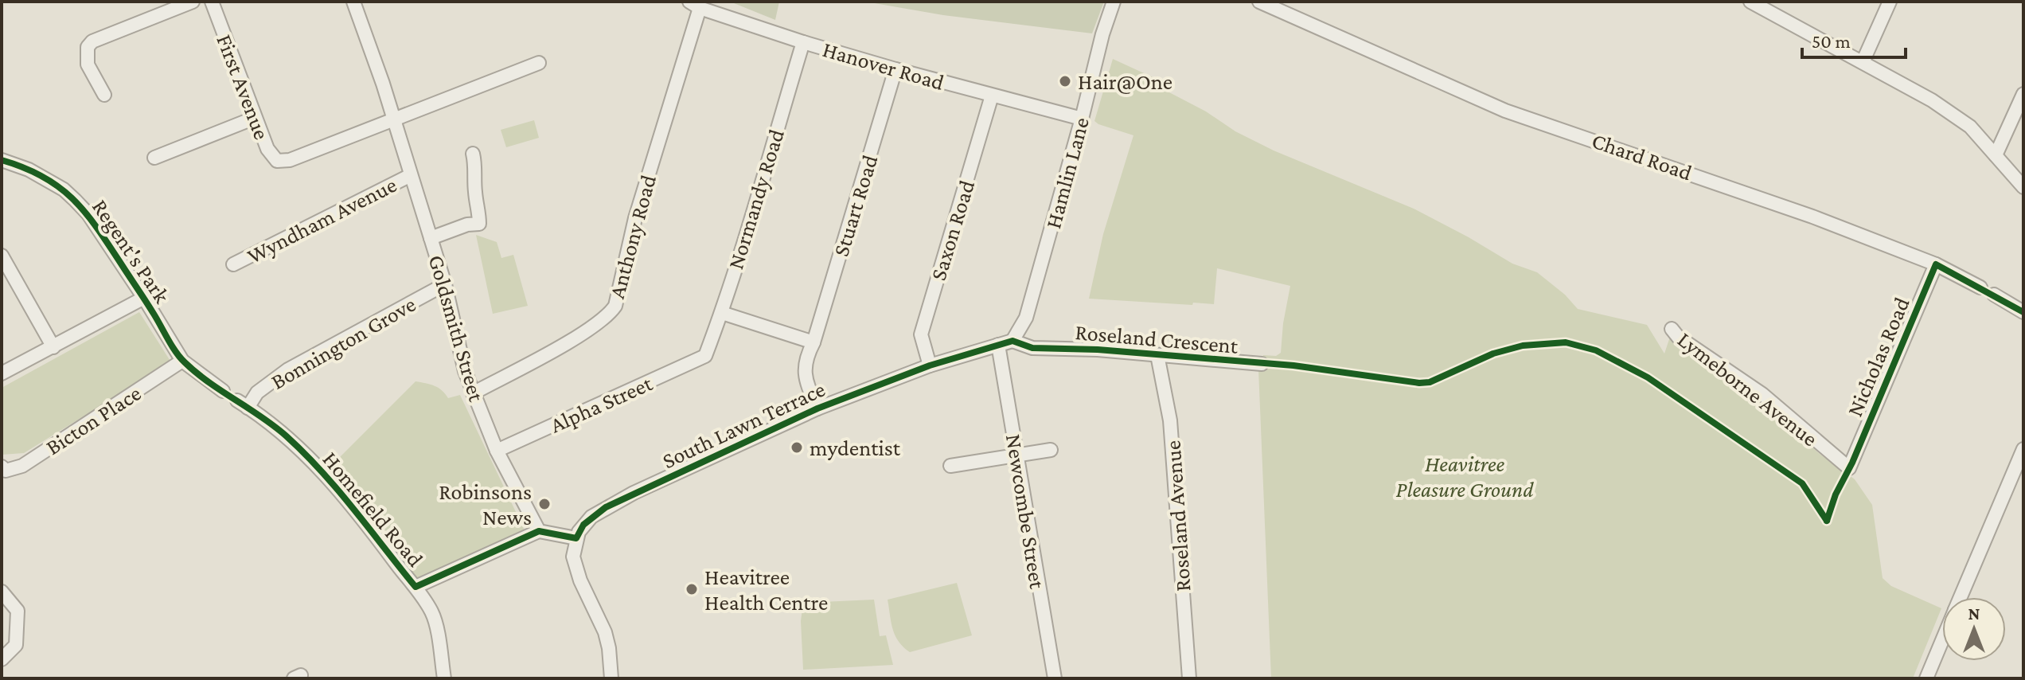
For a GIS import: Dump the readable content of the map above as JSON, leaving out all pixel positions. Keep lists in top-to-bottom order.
{
  "streets": {
    "street": [
      "Hanover Road",
      "First Avenue",
      "Chard Road",
      "Hamlin Lane",
      "Normandy Road",
      "Stuart Road",
      "Wyndham Avenue",
      "Saxon Road",
      "Anthony Road",
      "Regent's Park",
      "Goldsmith Street",
      "Roseland Crescent",
      "Bonnington Grove",
      "Nicholas Road",
      "Lymeborne Avenue",
      "Alpha Street",
      "Bicton Place",
      "South Lawn Terrace",
      "Homefield Road",
      "Newcombe Street",
      "Roseland Avenue"
    ]
  },
  "crossings": [
    ["Hanover Road", "Hamlin Lane"],
    ["Hanover Road", "Normandy Road"],
    ["Hanover Road", "Stuart Road"],
    ["Hanover Road", "Saxon Road"],
    ["Hanover Road", "Anthony Road"],
    ["First Avenue", "Goldsmith Street"],
    ["Chard Road", "Nicholas Road"],
    ["Hamlin Lane", "Roseland Crescent"],
    ["Hamlin Lane", "South Lawn Terrace"],
    ["Normandy Road", "Alpha Street"],
    ["Stuart Road", "South Lawn Terrace"],
    ["Wyndham Avenue", "Goldsmith Street"],
    ["Saxon Road", "South Lawn Terrace"],
    ["Anthony Road", "Goldsmith Street"],
    ["Regent's Park", "Bicton Place"],
    ["Goldsmith Street", "Bonnington Grove"],
    ["Goldsmith Street", "Alpha Street"],
    ["Roseland Crescent", "South Lawn Terrace"],
    ["Roseland Crescent", "Roseland Avenue"],
    ["Bonnington Grove", "Homefield Road"],
    ["Nicholas Road", "Lymeborne Avenue"],
    ["South Lawn Terrace", "Newcombe Street"]
  ],
  "parks": ["Heavitree Pleasure Ground"],
  "places": [
    "Hair@One",
    "mydentist",
    "Robinsons News",
    "Heavitree Health Centre"
  ],
  "scale_bar": "50 m",
  "north": "top"
}
